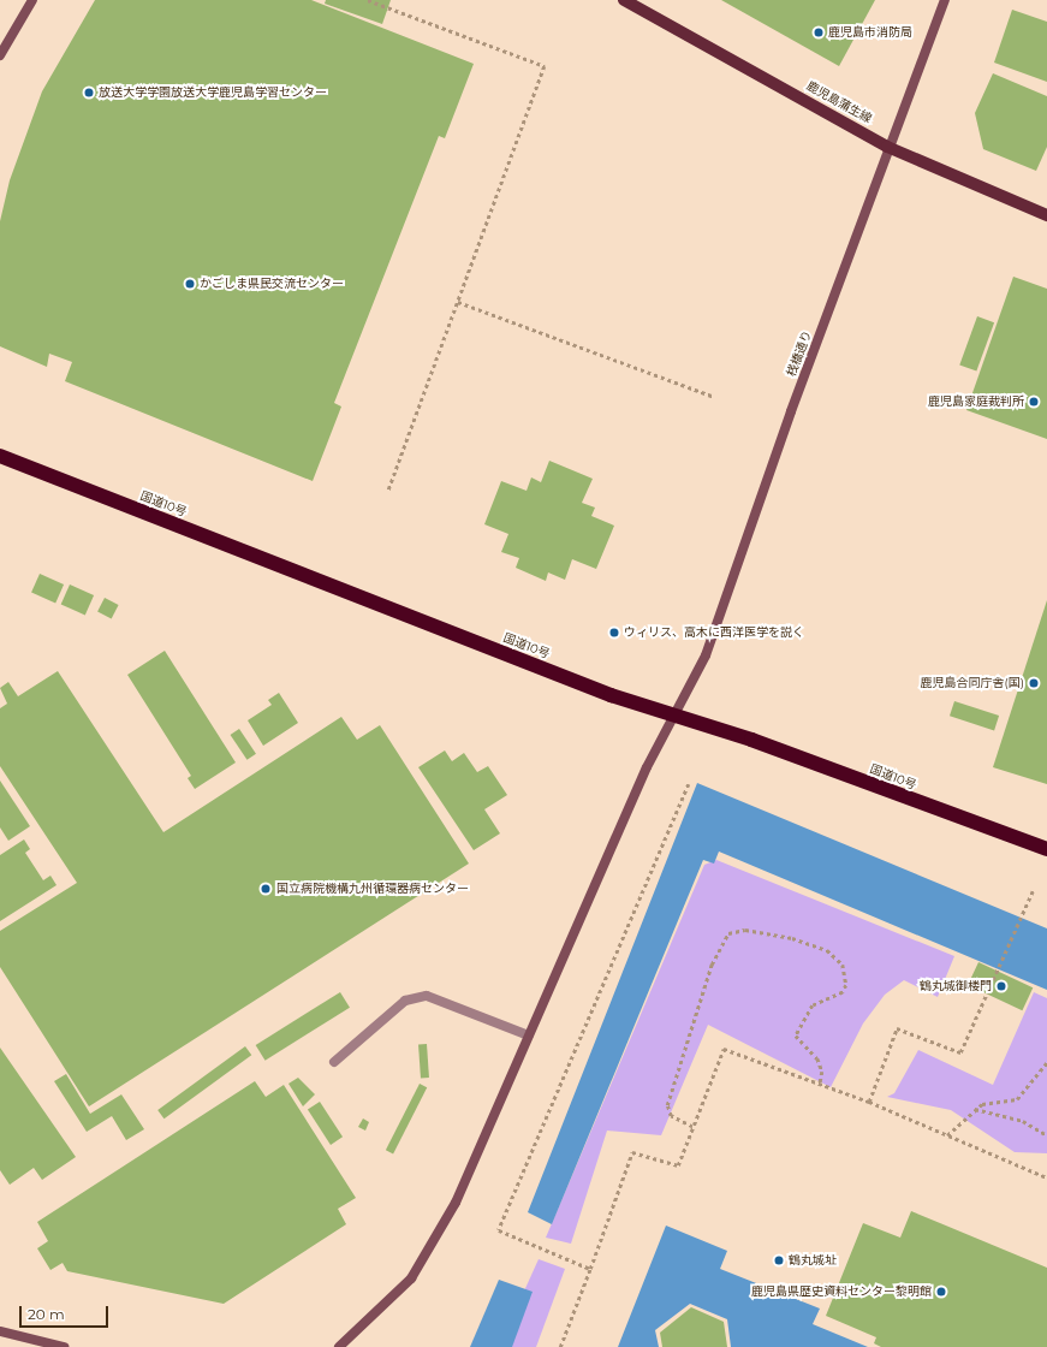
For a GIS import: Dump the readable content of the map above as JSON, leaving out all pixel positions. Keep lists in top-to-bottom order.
{
  "streets": {
    "highway": ["国道10号"],
    "main road": ["鹿児島蒲生線"],
    "street": ["桟橋通り"]
  },
  "crossings": [
    ["鹿児島蒲生線", "桟橋通り"],
    ["桟橋通り", "国道10号"]
  ],
  "places": [
    "鹿児島市消防局",
    "放送大学学園放送大学鹿児島学習センター",
    "かごしま県民交流センター",
    "鹿児島家庭裁判所",
    "ウィリス、高木に西洋医学を説く",
    "鹿児島合同庁舎(国)",
    "国立病院機構九州循環器病センター",
    "鶴丸城御楼門",
    "鶴丸城址",
    "鹿児島県歴史資料センター黎明館"
  ],
  "scale_bar": "20 m"
}
